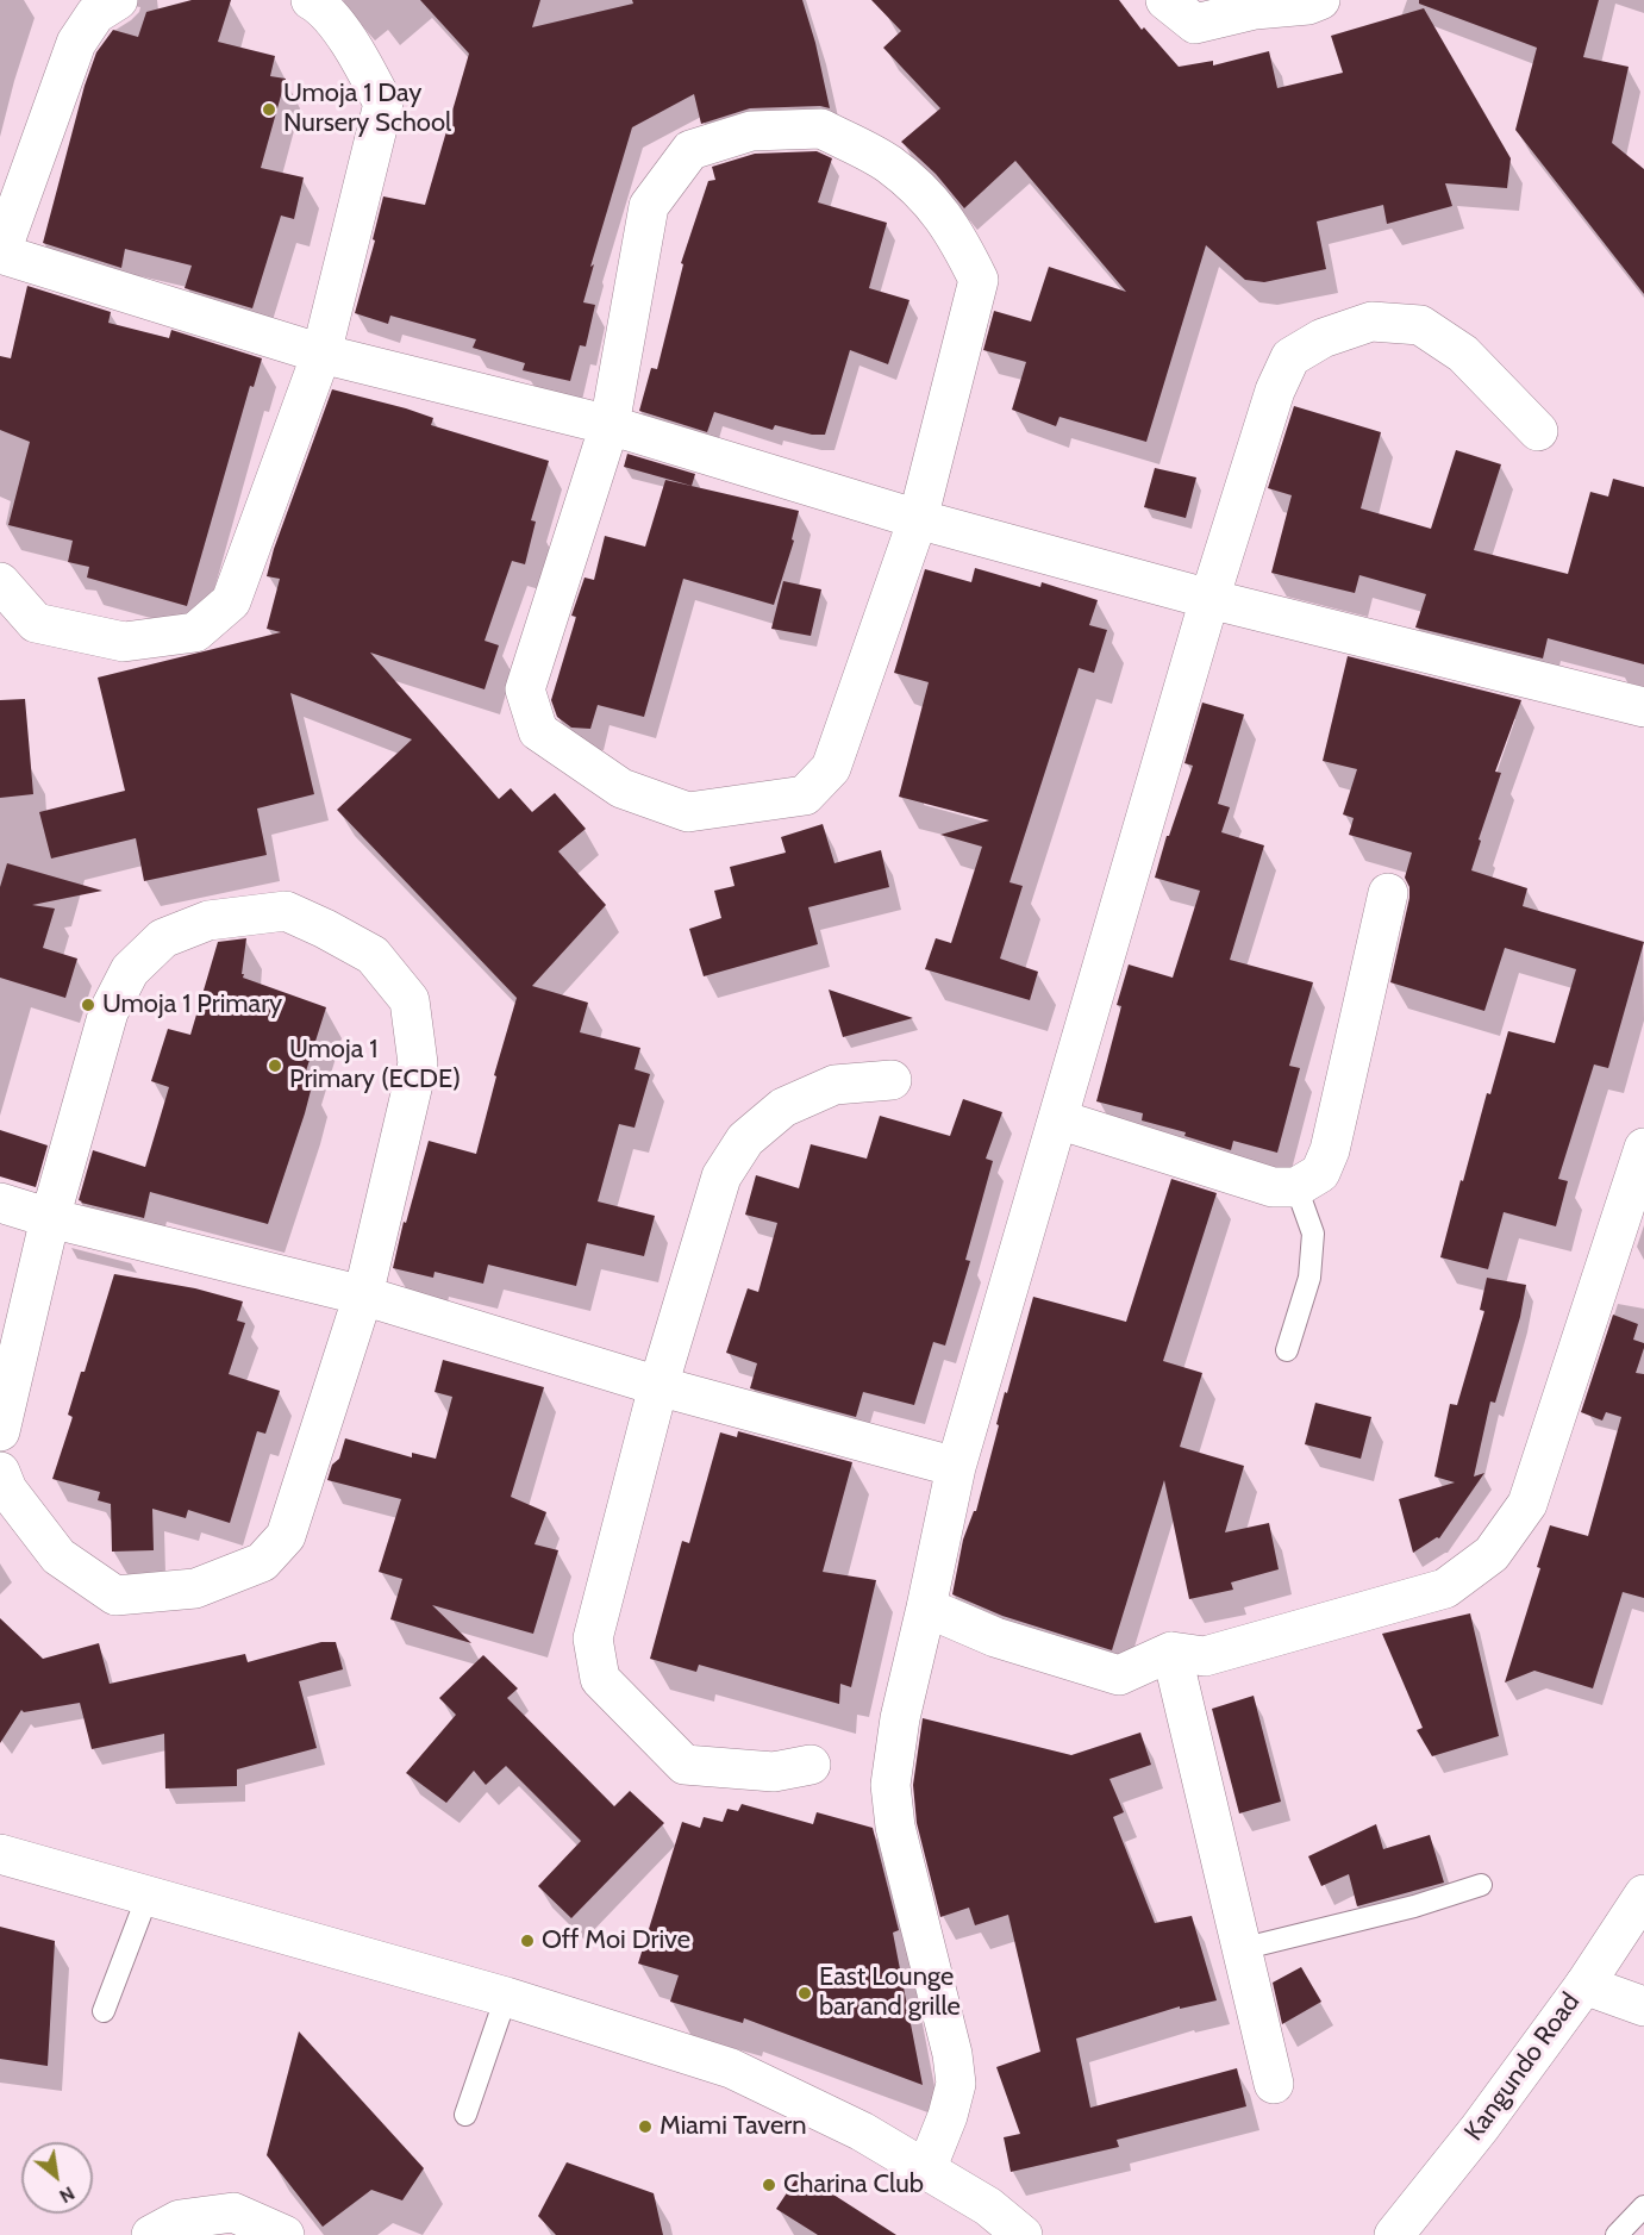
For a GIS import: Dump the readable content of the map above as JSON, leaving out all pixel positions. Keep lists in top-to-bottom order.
{
  "streets": {
    "main road": ["Kangundo Road"]
  },
  "places": [
    "Umoja 1 Day Nursery School",
    "Umoja 1 Primary",
    "Umoja 1 Primary (ECDE)",
    "Off Moi Drive",
    "East Lounge bar and grille",
    "Miami Tavern",
    "Charina Club"
  ],
  "north": "bottom right"
}
